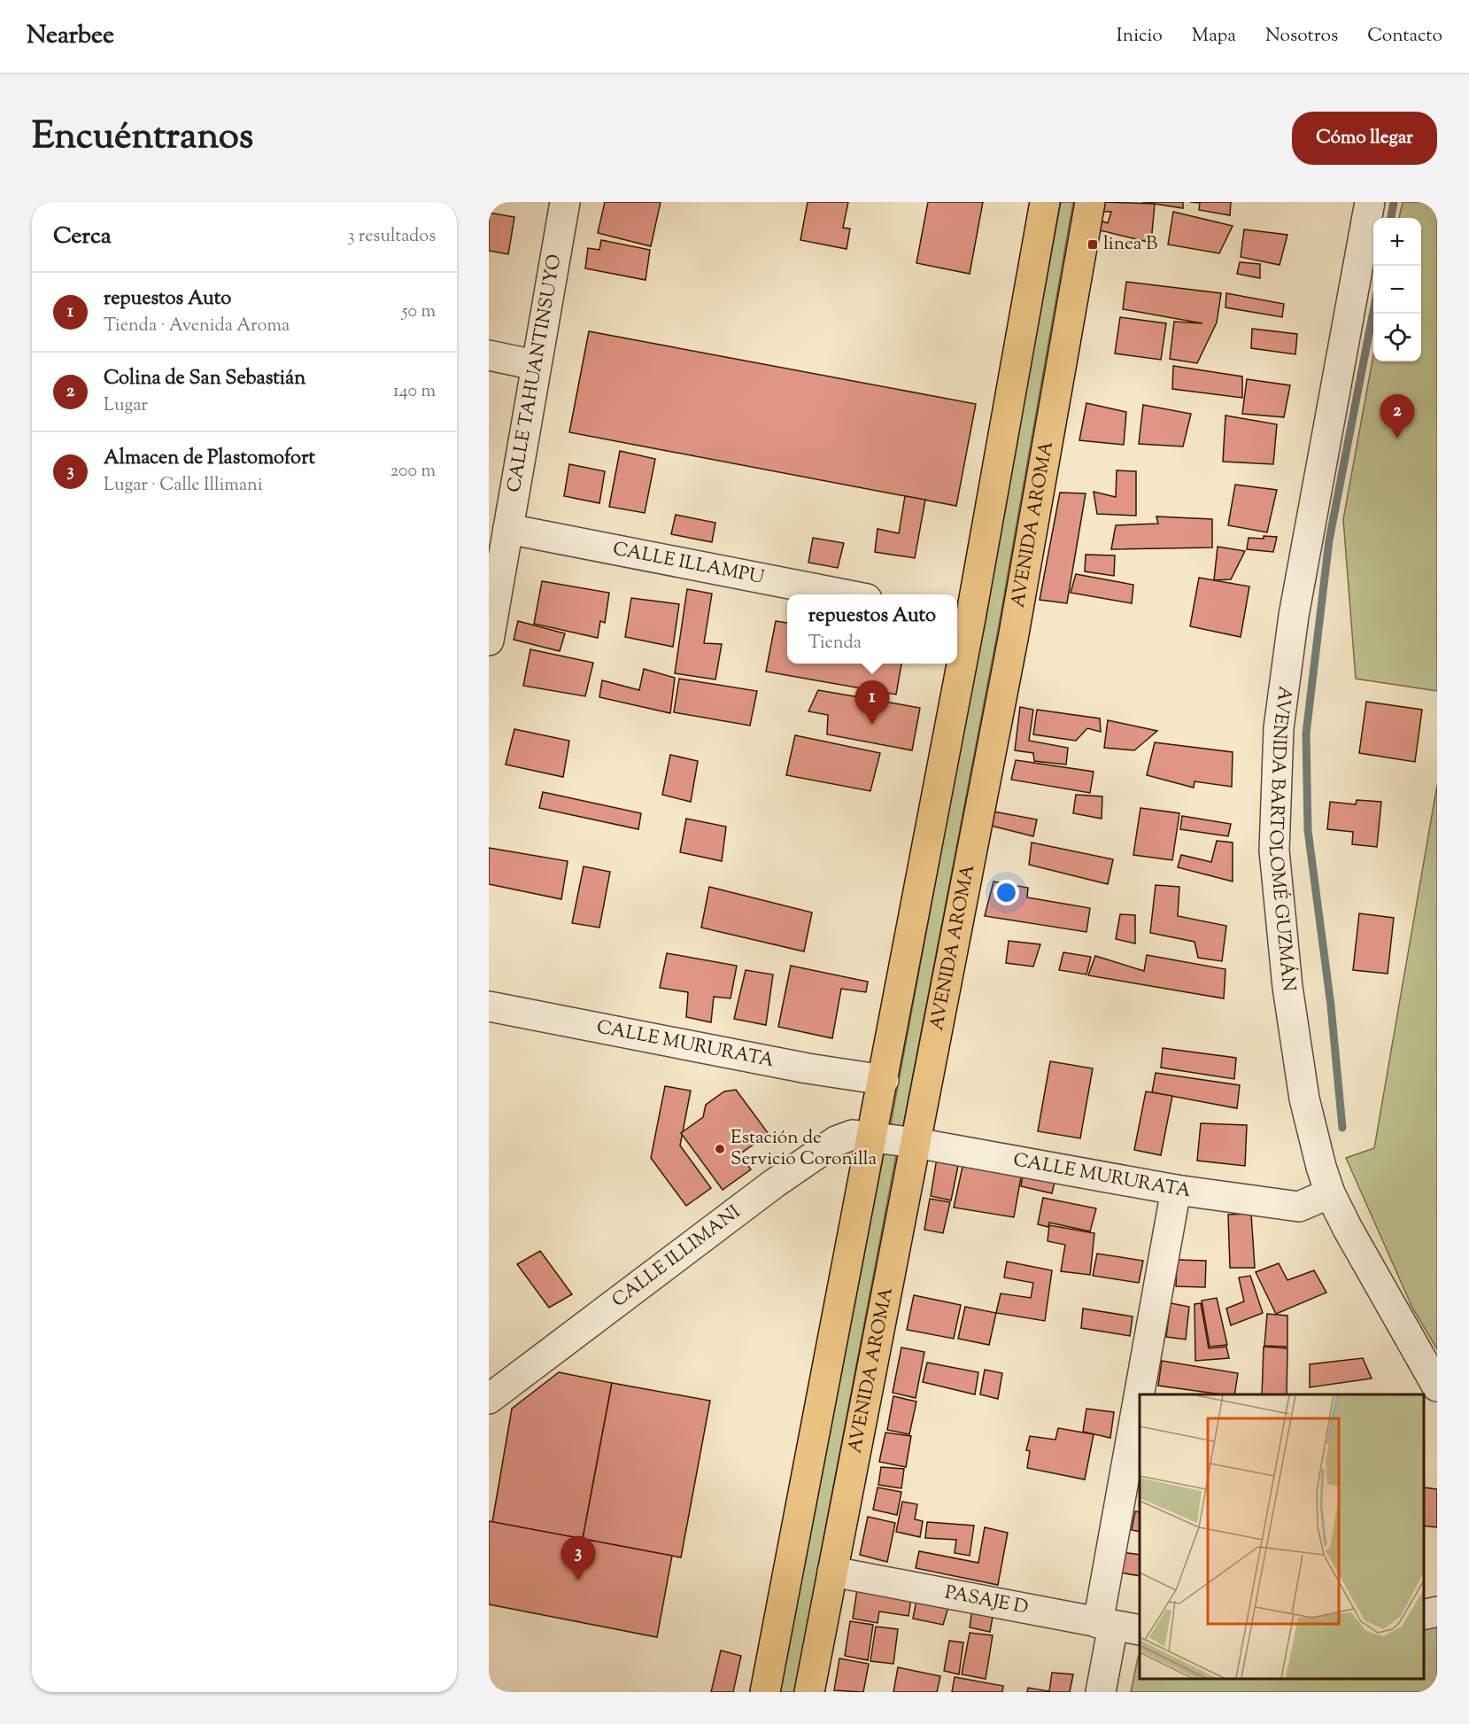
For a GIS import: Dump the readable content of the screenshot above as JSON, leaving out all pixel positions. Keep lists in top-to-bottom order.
{
  "streets": {
    "main road": ["AVENIDA AROMA"],
    "street": [
      "CALLE TAHUANTINSUYO",
      "CALLE ILLAMPU",
      "AVENIDA BARTOLOMÉ GUZMÁN",
      "CALLE MURURATA",
      "CALLE ILLIMANI",
      "PASAJE D"
    ]
  },
  "crossings": [
    ["CALLE TAHUANTINSUYO", "CALLE ILLAMPU"],
    ["AVENIDA AROMA", "CALLE MURURATA"],
    ["AVENIDA AROMA", "PASAJE D"],
    ["AVENIDA BARTOLOMÉ GUZMÁN", "CALLE MURURATA"],
    ["CALLE MURURATA", "CALLE ILLIMANI"]
  ],
  "places": {
    "transit": ["linea B"],
    "other": ["Estación de Servicio Coronilla"]
  },
  "page": {
    "header": "Nearbee",
    "nav": [
      "Inicio",
      "Mapa",
      "Nosotros",
      "Contacto"
    ],
    "title": "Encuéntranos",
    "buttons": "Cómo llegar",
    "heading": ["Cerca", "3 resultados"],
    "map_buttons": ["+", "−"],
    "list": [
      {
        "mark": "1",
        "name": "repuestos Auto",
        "note": "Tienda · Avenida Aroma",
        "value": "50 m"
      },
      {
        "mark": "2",
        "name": "Colina de San Sebastián",
        "note": "Lugar",
        "value": "140 m"
      },
      {
        "mark": "3",
        "name": "Almacen de Plastomofort",
        "note": "Lugar · Calle Illimani",
        "value": "200 m"
      }
    ],
    "pins": ["2", "1", "3"],
    "popup": ["repuestos Auto", "Tienda"]
  }
}
